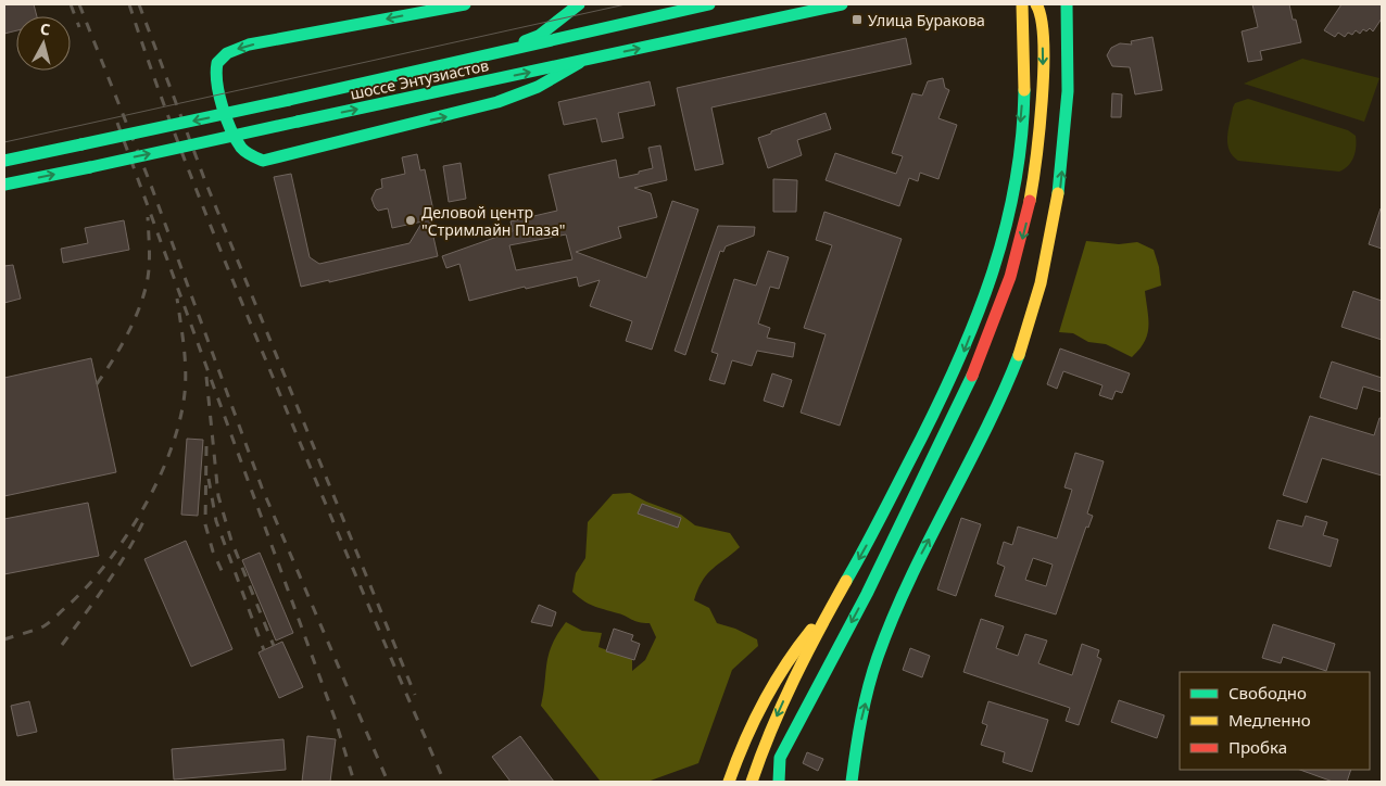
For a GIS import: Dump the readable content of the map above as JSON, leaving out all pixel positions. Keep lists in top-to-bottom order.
{
  "streets": {
    "main road": ["шоссе Энтузиастов"]
  },
  "places": {
    "transit": ["Улица Буракова"],
    "other": ["Деловой центр \"Стримлайн Плаза\""]
  },
  "legend": ["Свободно", "Медленно", "Пробка"],
  "north": "top"
}
